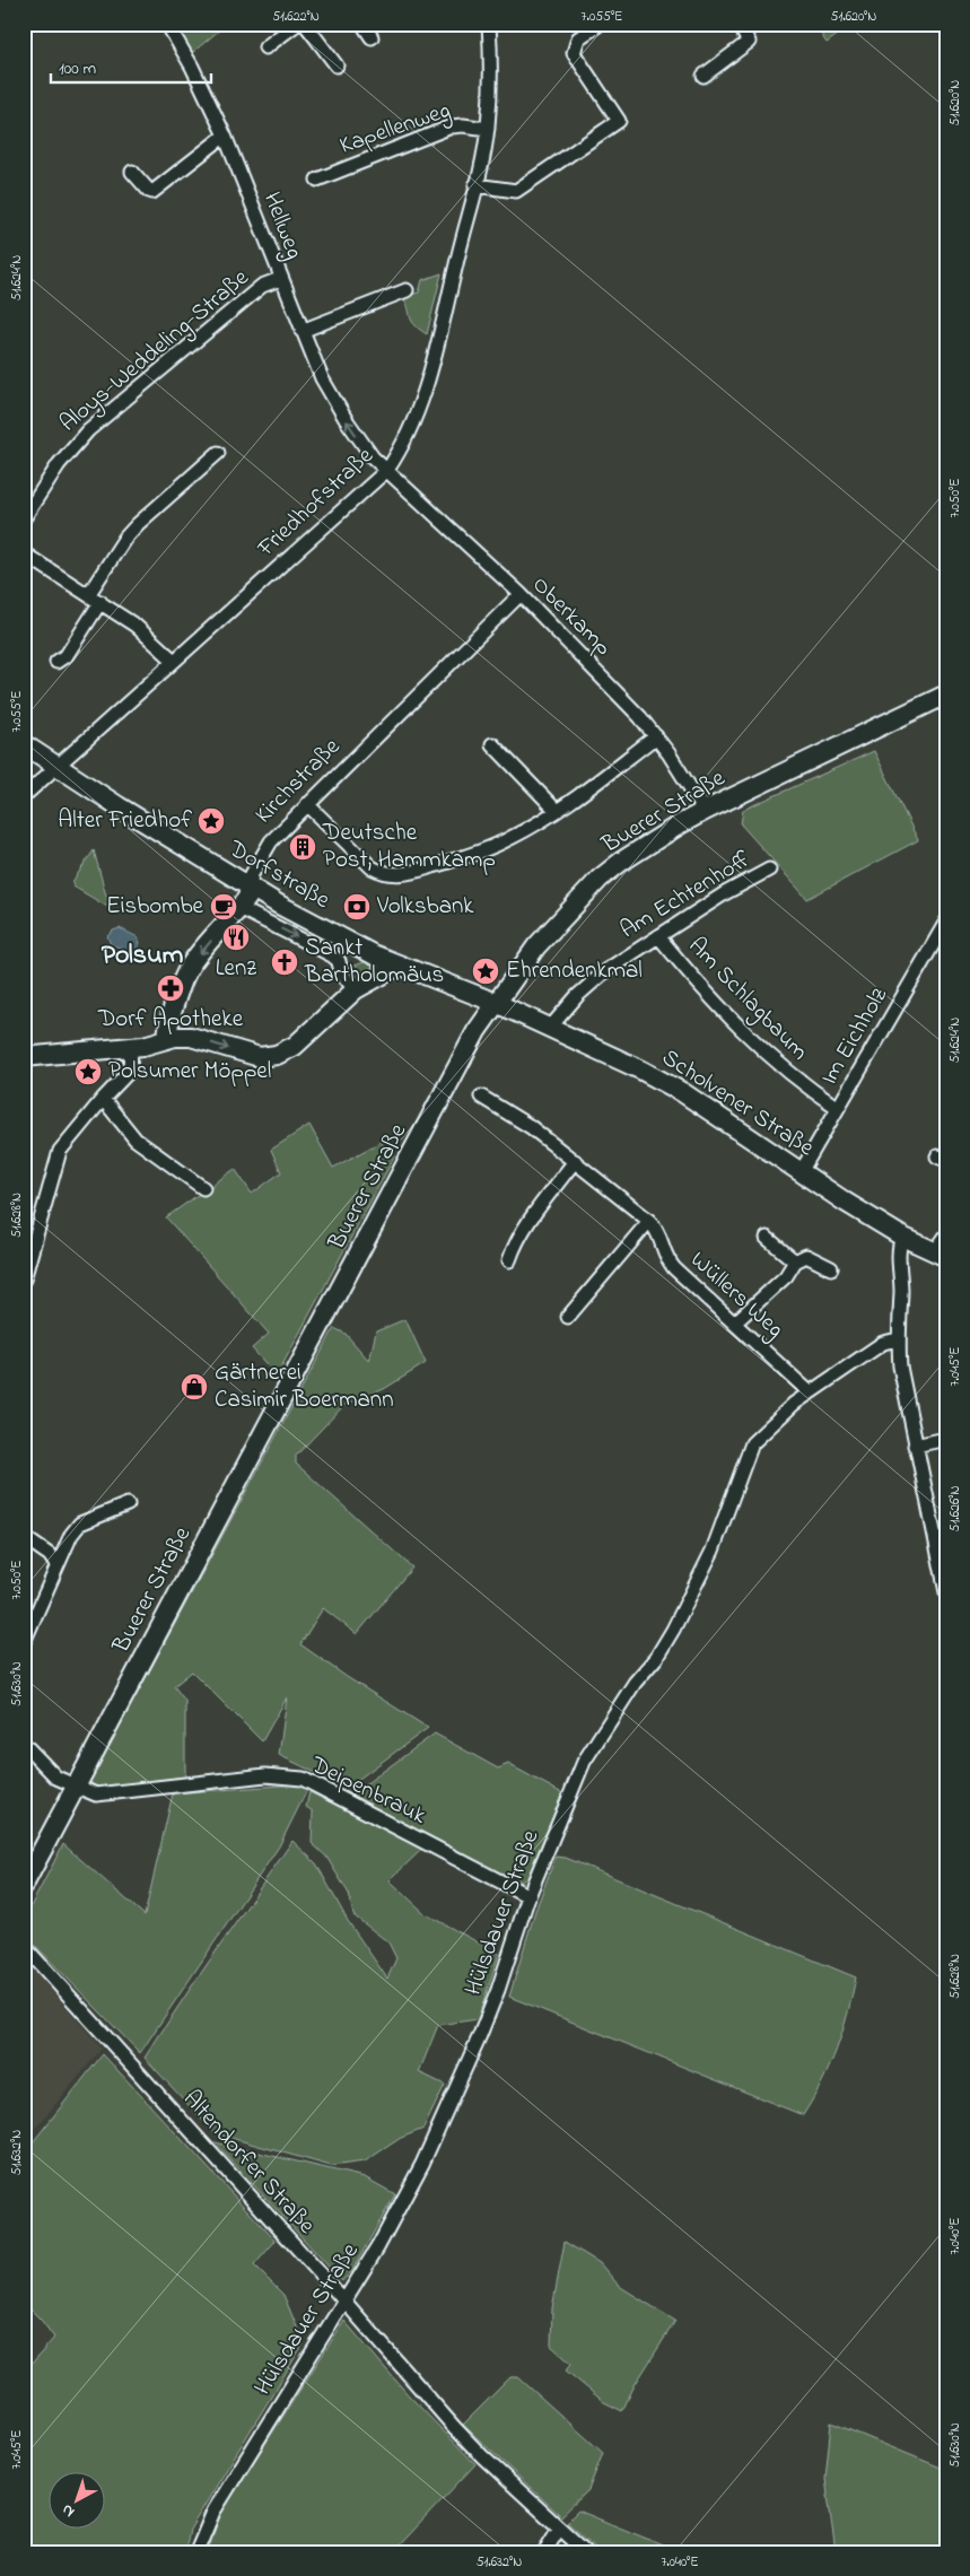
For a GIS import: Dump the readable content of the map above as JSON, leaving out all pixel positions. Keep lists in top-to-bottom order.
{
  "streets": {
    "main road": [
      "Kirchstraße",
      "Buerer Straße",
      "Dorfstraße",
      "Scholvener Straße"
    ],
    "street": [
      "Kapellenweg",
      "Hellweg",
      "Aloys-Weddeling-Straße",
      "Friedhofstraße",
      "Oberkamp",
      "Am Echtenhoff",
      "Am Schlagbaum",
      "Im Eichholz",
      "Wüllers Weg",
      "Deipenbrauk",
      "Hülsdauer Straße",
      "Altendorfer Straße"
    ]
  },
  "crossings": [
    ["Kapellenweg", "Friedhofstraße"],
    ["Hellweg", "Aloys-Weddeling-Straße"],
    ["Hellweg", "Friedhofstraße"],
    ["Hellweg", "Oberkamp"],
    ["Friedhofstraße", "Oberkamp"],
    ["Friedhofstraße", "Dorfstraße"],
    ["Oberkamp", "Kirchstraße"],
    ["Oberkamp", "Buerer Straße"],
    ["Kirchstraße", "Dorfstraße"],
    ["Buerer Straße", "Dorfstraße"],
    ["Buerer Straße", "Scholvener Straße"],
    ["Buerer Straße", "Deipenbrauk"],
    ["Dorfstraße", "Scholvener Straße"],
    ["Am Echtenhoff", "Am Schlagbaum"],
    ["Am Echtenhoff", "Scholvener Straße"],
    ["Am Schlagbaum", "Im Eichholz"],
    ["Im Eichholz", "Scholvener Straße"],
    ["Wüllers Weg", "Hülsdauer Straße"],
    ["Deipenbrauk", "Hülsdauer Straße"],
    ["Hülsdauer Straße", "Altendorfer Straße"]
  ],
  "districts": ["Polsum"],
  "places": {
    "place": ["Alter Friedhof", "Ehrendenkmal", "Polsumer Möppel"],
    "building": ["Deutsche Post, Hammkamp"],
    "cafe": ["Eisbombe"],
    "bank": ["Volksbank"],
    "restaurant": ["Lenz"],
    "church": ["Sankt Bartholomäus"],
    "pharmacy": ["Dorf Apotheke"],
    "shop": ["Gärtnerei Casimir Boermann"]
  },
  "scale_bar": "100 m",
  "north": "bottom left",
  "coordinates": [
    "51.622°N",
    "7.055°E",
    "51.620°N",
    "51.624°N",
    "7.050°E",
    "51.628°N",
    "7.045°E",
    "51.626°N",
    "51.630°N",
    "51.632°N",
    "7.040°E"
  ]
}
